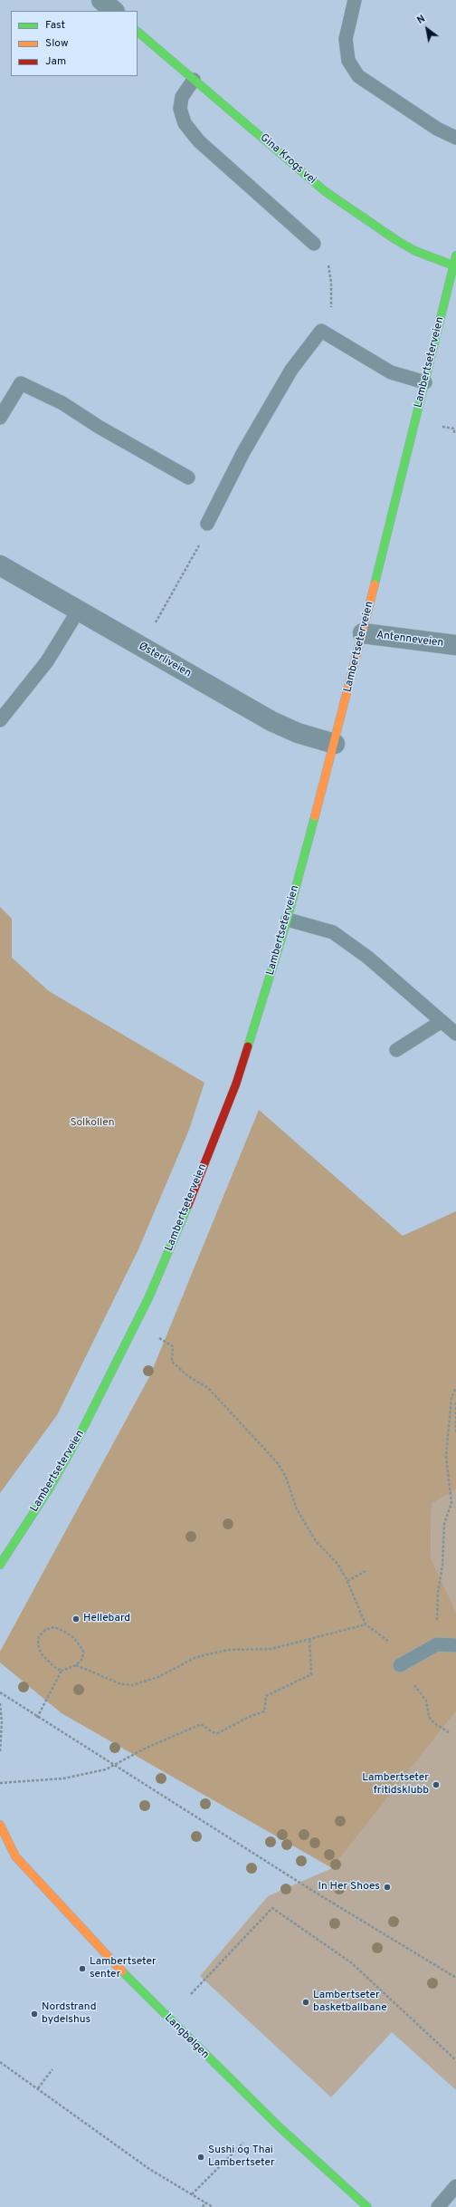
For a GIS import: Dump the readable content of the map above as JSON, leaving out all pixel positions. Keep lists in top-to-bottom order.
{
  "streets": {
    "main road": ["Gina Krogs vei", "Lambertseterveien", "Langbølgen"],
    "street": ["Antenneveien", "Østerliveien"]
  },
  "crossings": [
    ["Gina Krogs vei", "Lambertseterveien"],
    ["Lambertseterveien", "Antenneveien"],
    ["Lambertseterveien", "Østerliveien"]
  ],
  "parks": ["Solkollen"],
  "places": [
    "Hellebard",
    "Lambertseter fritidsklubb",
    "In Her Shoes",
    "Lambertseter senter",
    "Lambertseter basketballbane",
    "Nordstrand bydelshus",
    "Sushi og Thai Lambertseter"
  ],
  "legend": ["Fast", "Slow", "Jam"],
  "north": "top left"
}
